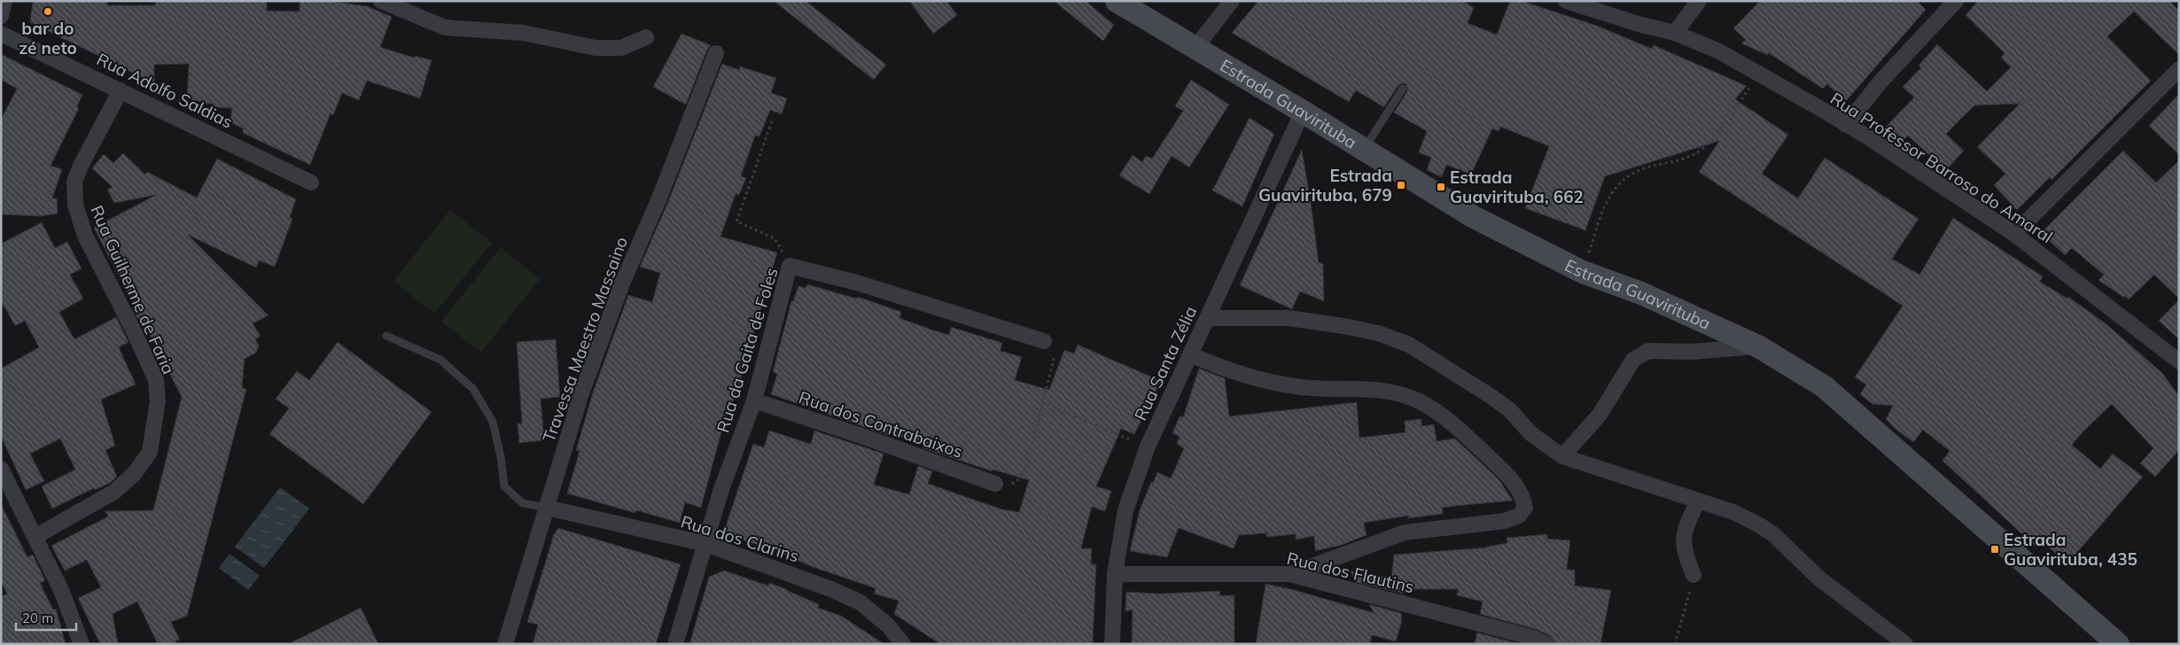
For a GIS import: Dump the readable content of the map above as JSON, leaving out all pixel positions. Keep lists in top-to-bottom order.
{
  "streets": {
    "street": [
      "Rua Adolfo Saldias",
      "Estrada Guavirituba",
      "Rua Professor Barroso do Amaral",
      "Rua Guilherme de Faria",
      "Travessa Maestro Massaino",
      "Rua da Gaita de Foles",
      "Rua Santa Zélia",
      "Rua dos Contrabaixos",
      "Rua dos Clarins",
      "Rua dos Flautins"
    ]
  },
  "crossings": [
    ["Rua Adolfo Saldias", "Rua Guilherme de Faria"],
    ["Estrada Guavirituba", "Rua Santa Zélia"],
    ["Travessa Maestro Massaino", "Rua dos Clarins"],
    ["Rua da Gaita de Foles", "Rua dos Contrabaixos"],
    ["Rua da Gaita de Foles", "Rua dos Clarins"],
    ["Rua Santa Zélia", "Rua dos Flautins"]
  ],
  "places": {
    "other": ["bar do zé neto"],
    "transit": ["Estrada Guavirituba, 679", "Estrada Guavirituba, 662", "Estrada Guavirituba, 435"]
  },
  "scale_bar": "20 m"
}
